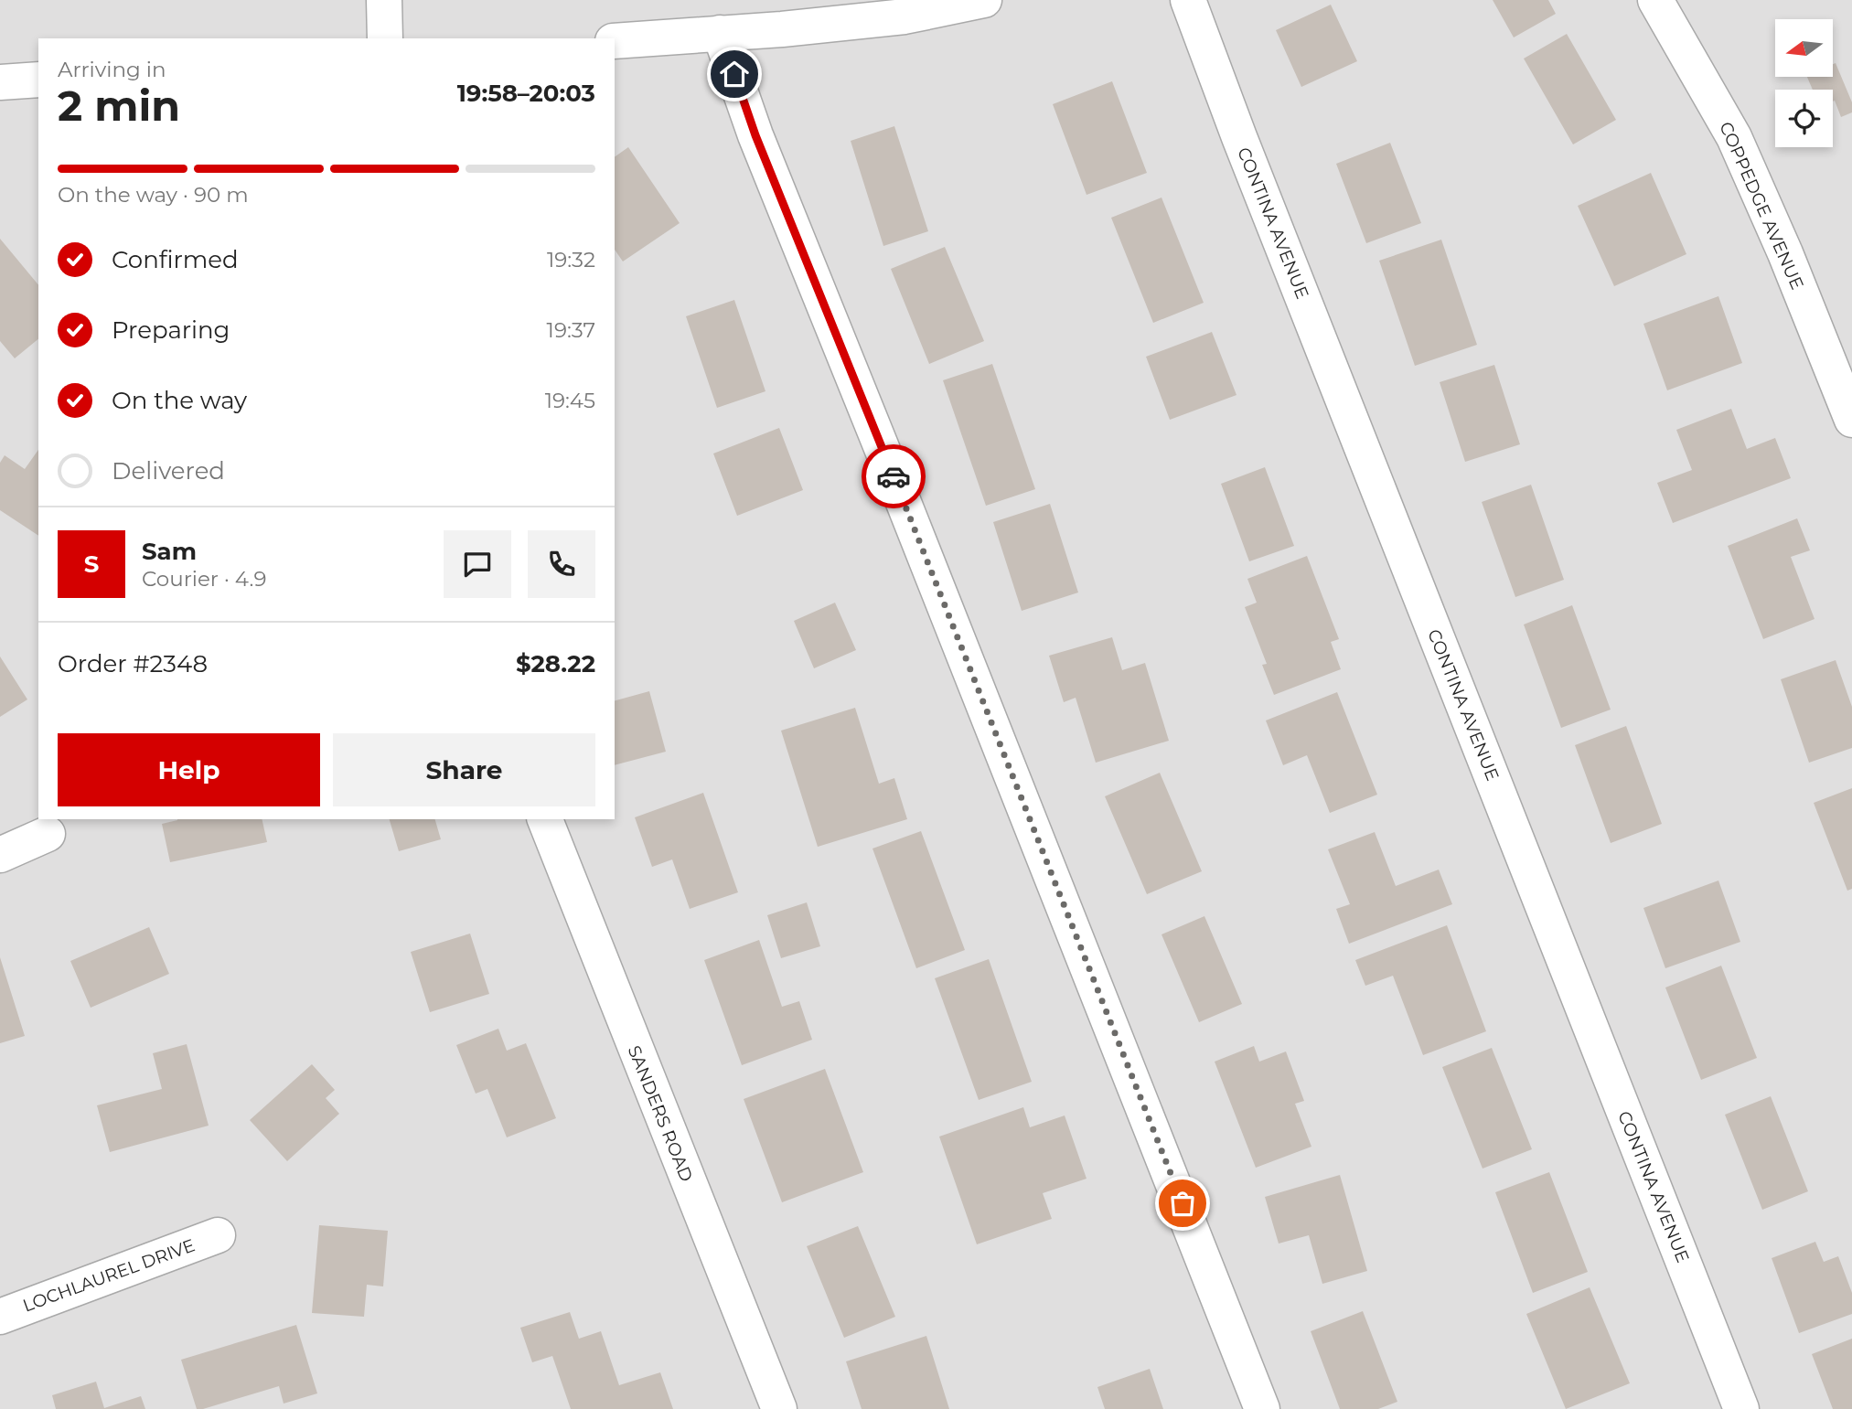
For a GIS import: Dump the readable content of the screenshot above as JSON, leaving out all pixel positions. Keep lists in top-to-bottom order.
{
  "streets": {
    "street": [
      "COPPEDGE AVENUE",
      "CONTINA AVENUE",
      "SANDERS ROAD",
      "LOCHLAUREL DRIVE"
    ]
  },
  "north": "left",
  "page": {
    "heading": ["2 min", "Arriving in", "19:58–20:03"],
    "panel": [
      "Sam",
      "Courier · 4.9",
      "Order #2348",
      "$28.22"
    ],
    "bar": "On the way · 90 m",
    "list": [
      ["Confirmed", "19:32"],
      ["Preparing", "19:37"],
      ["On the way", "19:45"],
      "Delivered"
    ],
    "round": "S",
    "buttons": ["Help", "Share"]
  }
}
